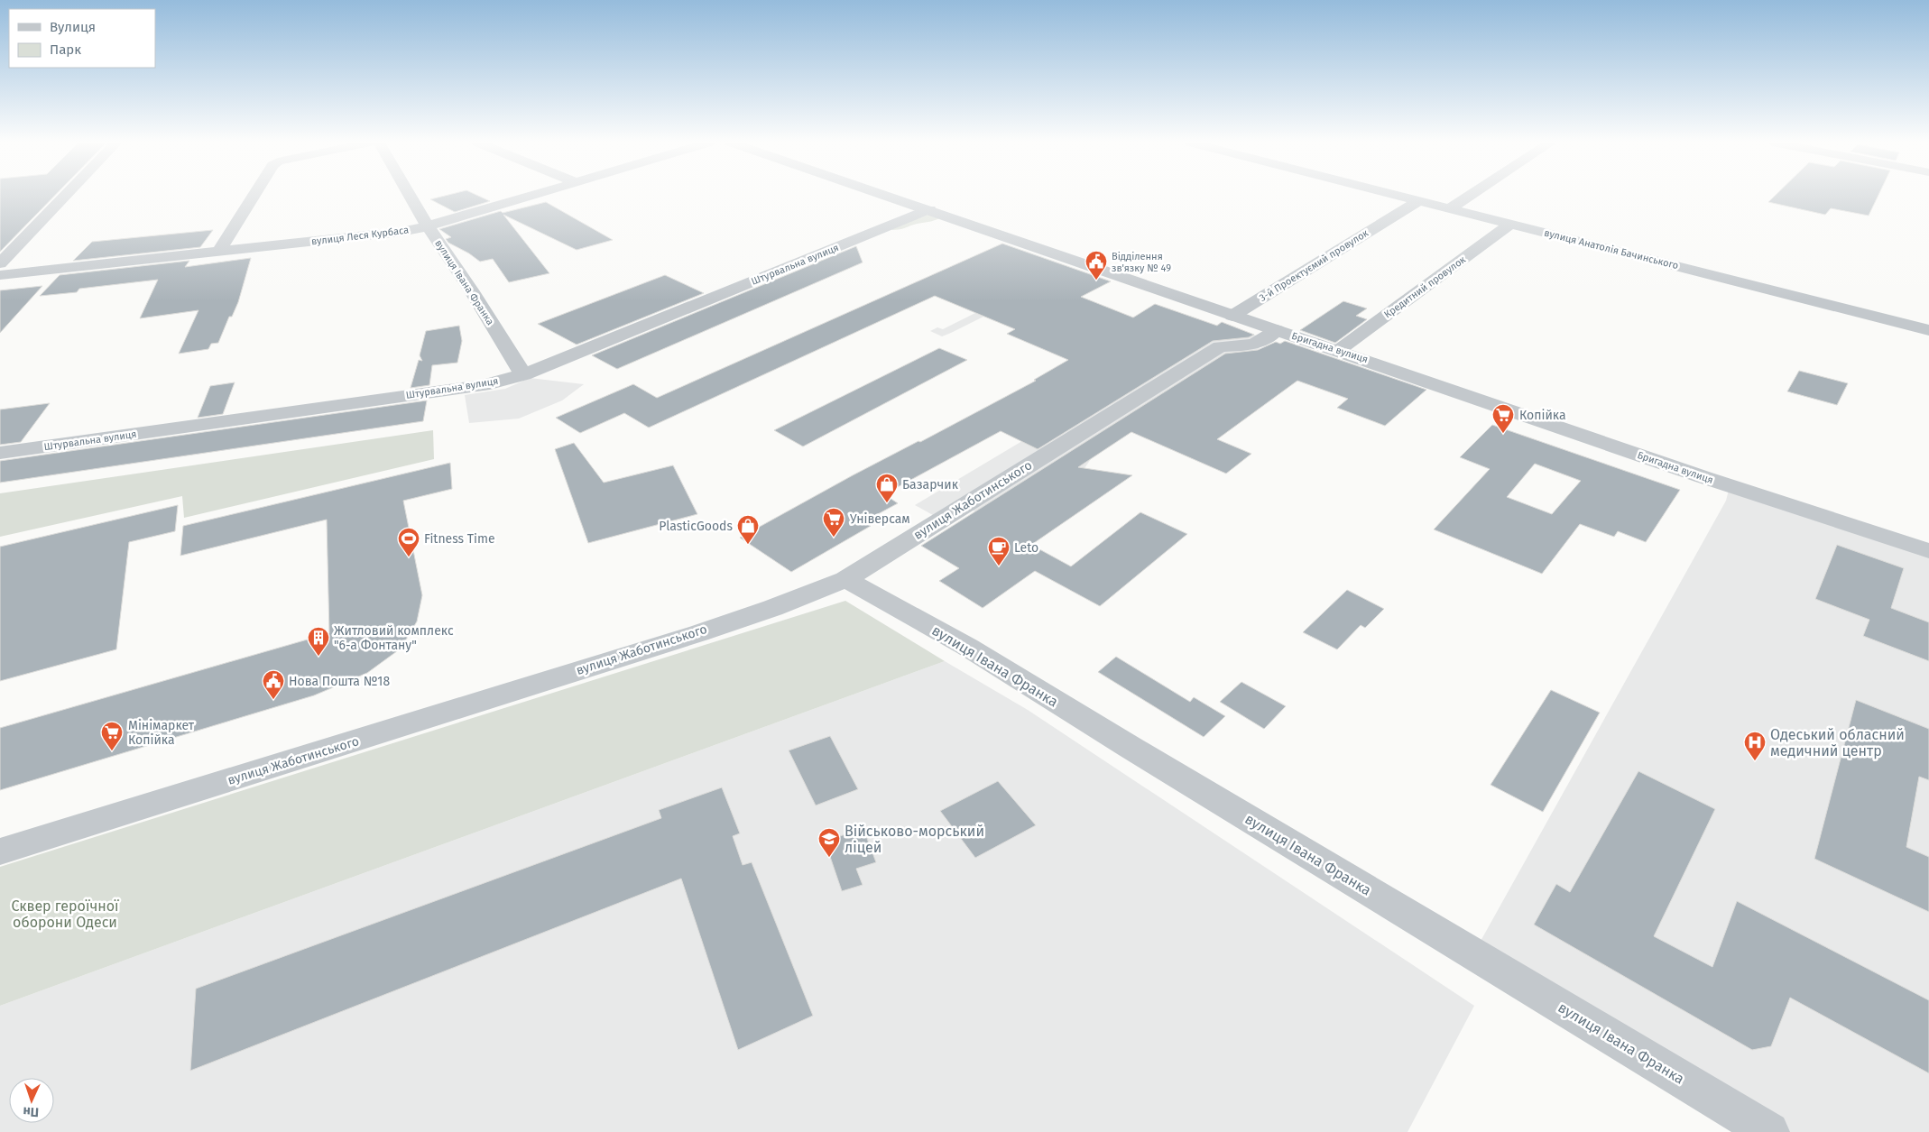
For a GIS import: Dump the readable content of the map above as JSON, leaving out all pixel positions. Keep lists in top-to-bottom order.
{
  "streets": {
    "street": [
      "вулиця Леся Курбаса",
      "вулиця Анатолія Бачинського",
      "Штурвальна вулиця",
      "3-й Проектуємий провулок",
      "вулиця Івана Франка",
      "Кредитний провулок",
      "Бригадна вулиця",
      "вулиця Жаботинського"
    ]
  },
  "crossings": [
    ["вулиця Леся Курбаса", "вулиця Івана Франка"],
    ["вулиця Анатолія Бачинського", "3-й Проектуємий провулок"],
    ["вулиця Анатолія Бачинського", "Кредитний провулок"],
    ["Штурвальна вулиця", "вулиця Івана Франка"],
    ["Штурвальна вулиця", "Бригадна вулиця"],
    ["3-й Проектуємий провулок", "Бригадна вулиця"],
    ["вулиця Івана Франка", "вулиця Жаботинського"],
    ["Кредитний провулок", "Бригадна вулиця"],
    ["Бригадна вулиця", "вулиця Жаботинського"]
  ],
  "parks": ["Сквер героїчної оборони Одеси"],
  "places": {
    "public building": ["Відділення зв'язку № 49", "Нова Пошта №18"],
    "supermarket": ["Копійка", "Універсам", "Мінімаркет Копійка"],
    "shop": ["Базарчик", "PlasticGoods"],
    "sports": ["Fitness Time"],
    "cafe": ["Leto"],
    "building": ["Житловий комплекс \"6-а Фонтану\""],
    "hospital": ["Одеський обласний медичний центр"],
    "school or university": ["Військово-морський ліцей"]
  },
  "legend": ["Вулиця", "Парк"],
  "north": "bottom"
}
